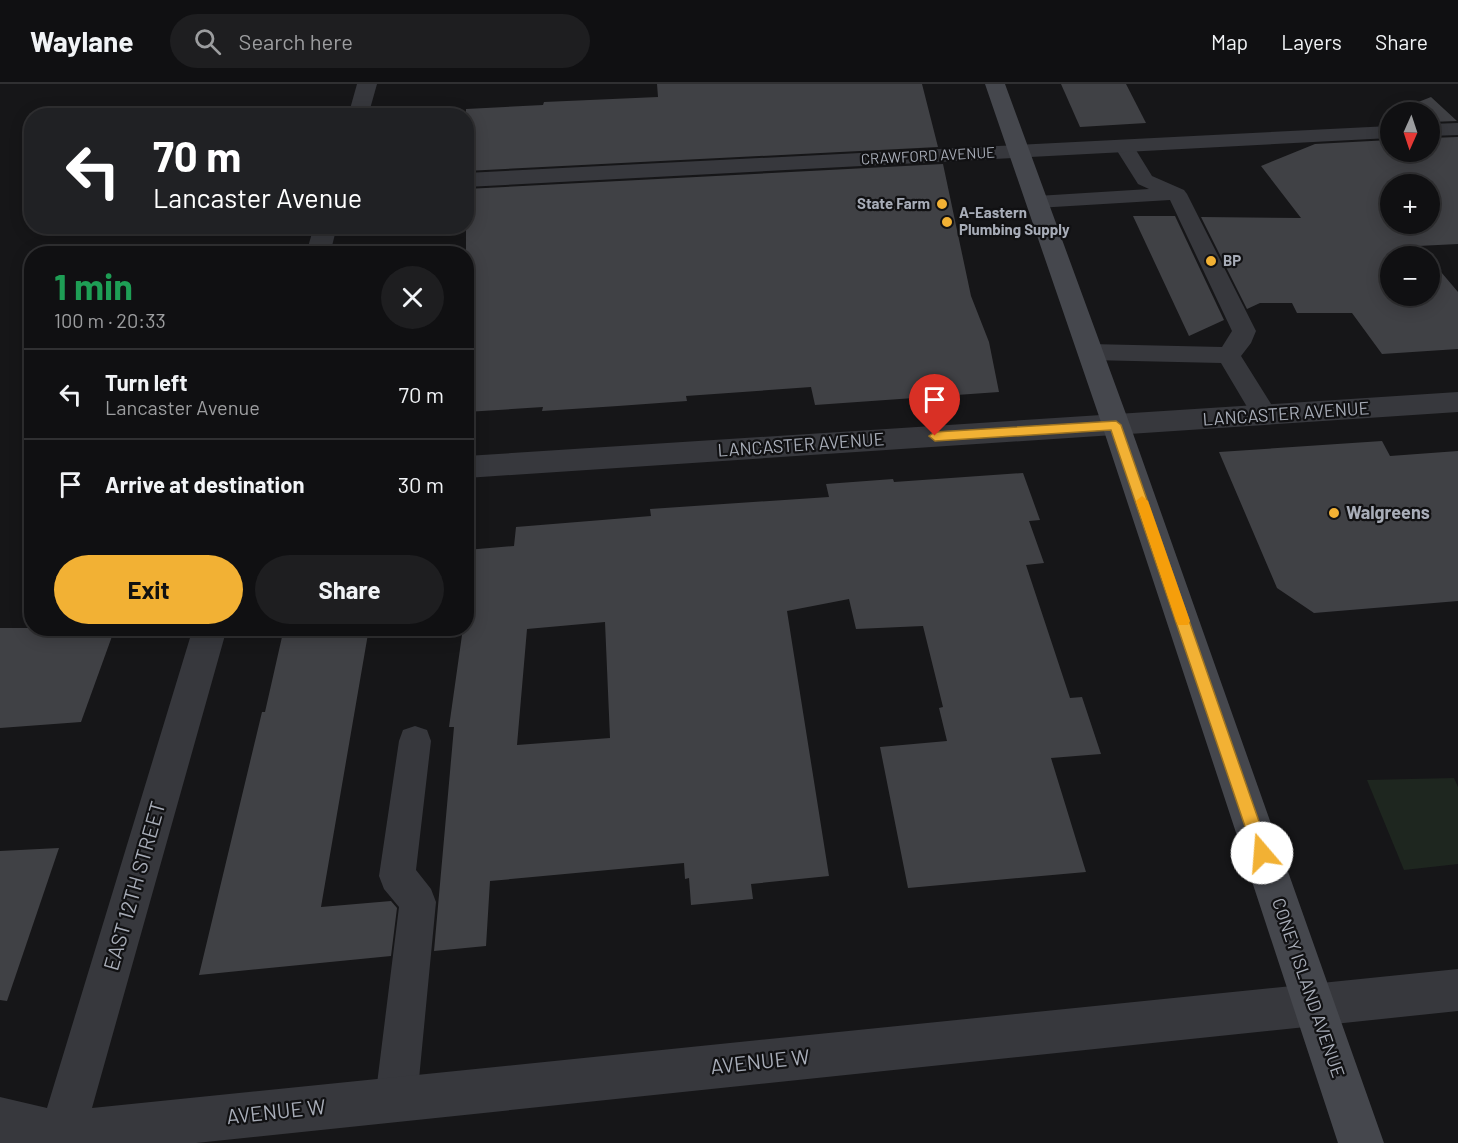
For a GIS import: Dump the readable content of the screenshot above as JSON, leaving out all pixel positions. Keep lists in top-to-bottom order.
{
  "streets": {
    "main road": ["CONEY ISLAND AVENUE"],
    "street": [
      "CRAWFORD AVENUE",
      "LANCASTER AVENUE",
      "EAST 12TH STREET",
      "AVENUE W"
    ]
  },
  "crossings": [
    ["CRAWFORD AVENUE", "CONEY ISLAND AVENUE"],
    ["LANCASTER AVENUE", "CONEY ISLAND AVENUE"],
    ["EAST 12TH STREET", "AVENUE W"],
    ["CONEY ISLAND AVENUE", "AVENUE W"]
  ],
  "places": [
    "State Farm",
    "A-Eastern Plumbing Supply",
    "BP",
    "Walgreens"
  ],
  "north": "bottom",
  "page": {
    "header": "Waylane",
    "search": "Search here",
    "nav": ["Map", "Layers", "Share"],
    "map_buttons": ["+", "−"],
    "turn": ["70 m", "Lancaster Avenue"],
    "heading": ["1 min", "100 m · 20:33"],
    "list": [
      {
        "name": "Turn left",
        "note": "Lancaster Avenue",
        "value": "70 m"
      },
      {
        "name": "Arrive at destination",
        "value": "30 m"
      }
    ],
    "buttons": ["Exit", "Share"]
  }
}
